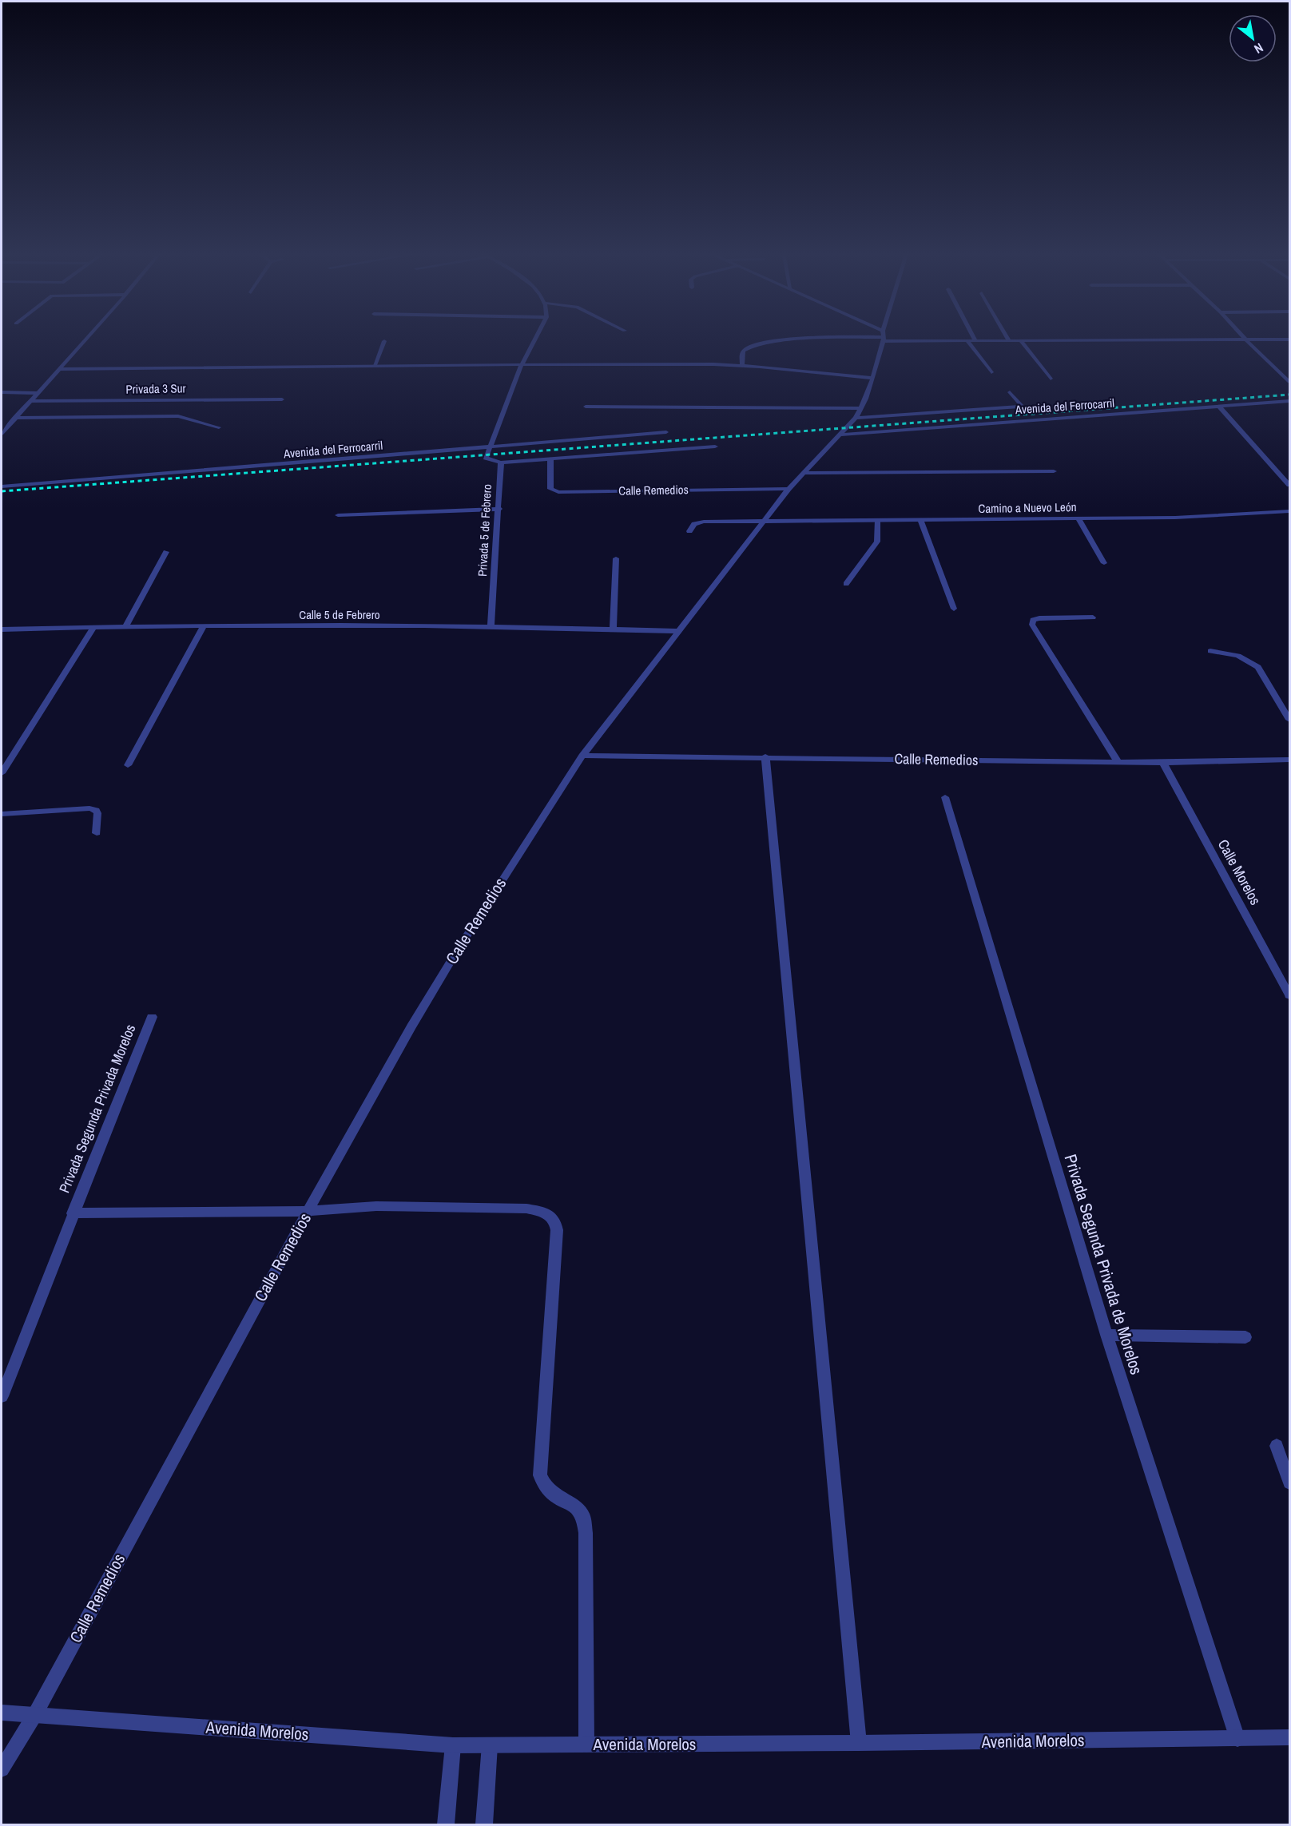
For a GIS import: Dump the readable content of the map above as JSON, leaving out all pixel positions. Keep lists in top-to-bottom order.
{
  "streets": {
    "street": [
      "Privada 3 Sur",
      "Avenida del Ferrocarril",
      "Calle Remedios",
      "Camino a Nuevo León",
      "Privada 5 de Febrero",
      "Calle 5 de Febrero",
      "Calle Morelos",
      "Privada Segunda Privada Morelos",
      "Privada Segunda Privada de Morelos",
      "Avenida Morelos"
    ]
  },
  "crossings": [
    ["Avenida del Ferrocarril", "Calle Remedios"],
    ["Calle Remedios", "Camino a Nuevo León"],
    ["Calle Remedios", "Calle 5 de Febrero"],
    ["Calle Remedios", "Calle Morelos"],
    ["Calle Remedios", "Privada Segunda Privada Morelos"],
    ["Calle Remedios", "Avenida Morelos"],
    ["Privada 5 de Febrero", "Calle 5 de Febrero"],
    ["Privada Segunda Privada Morelos", "Avenida Morelos"],
    ["Privada Segunda Privada de Morelos", "Avenida Morelos"]
  ],
  "north": "bottom right"
}
